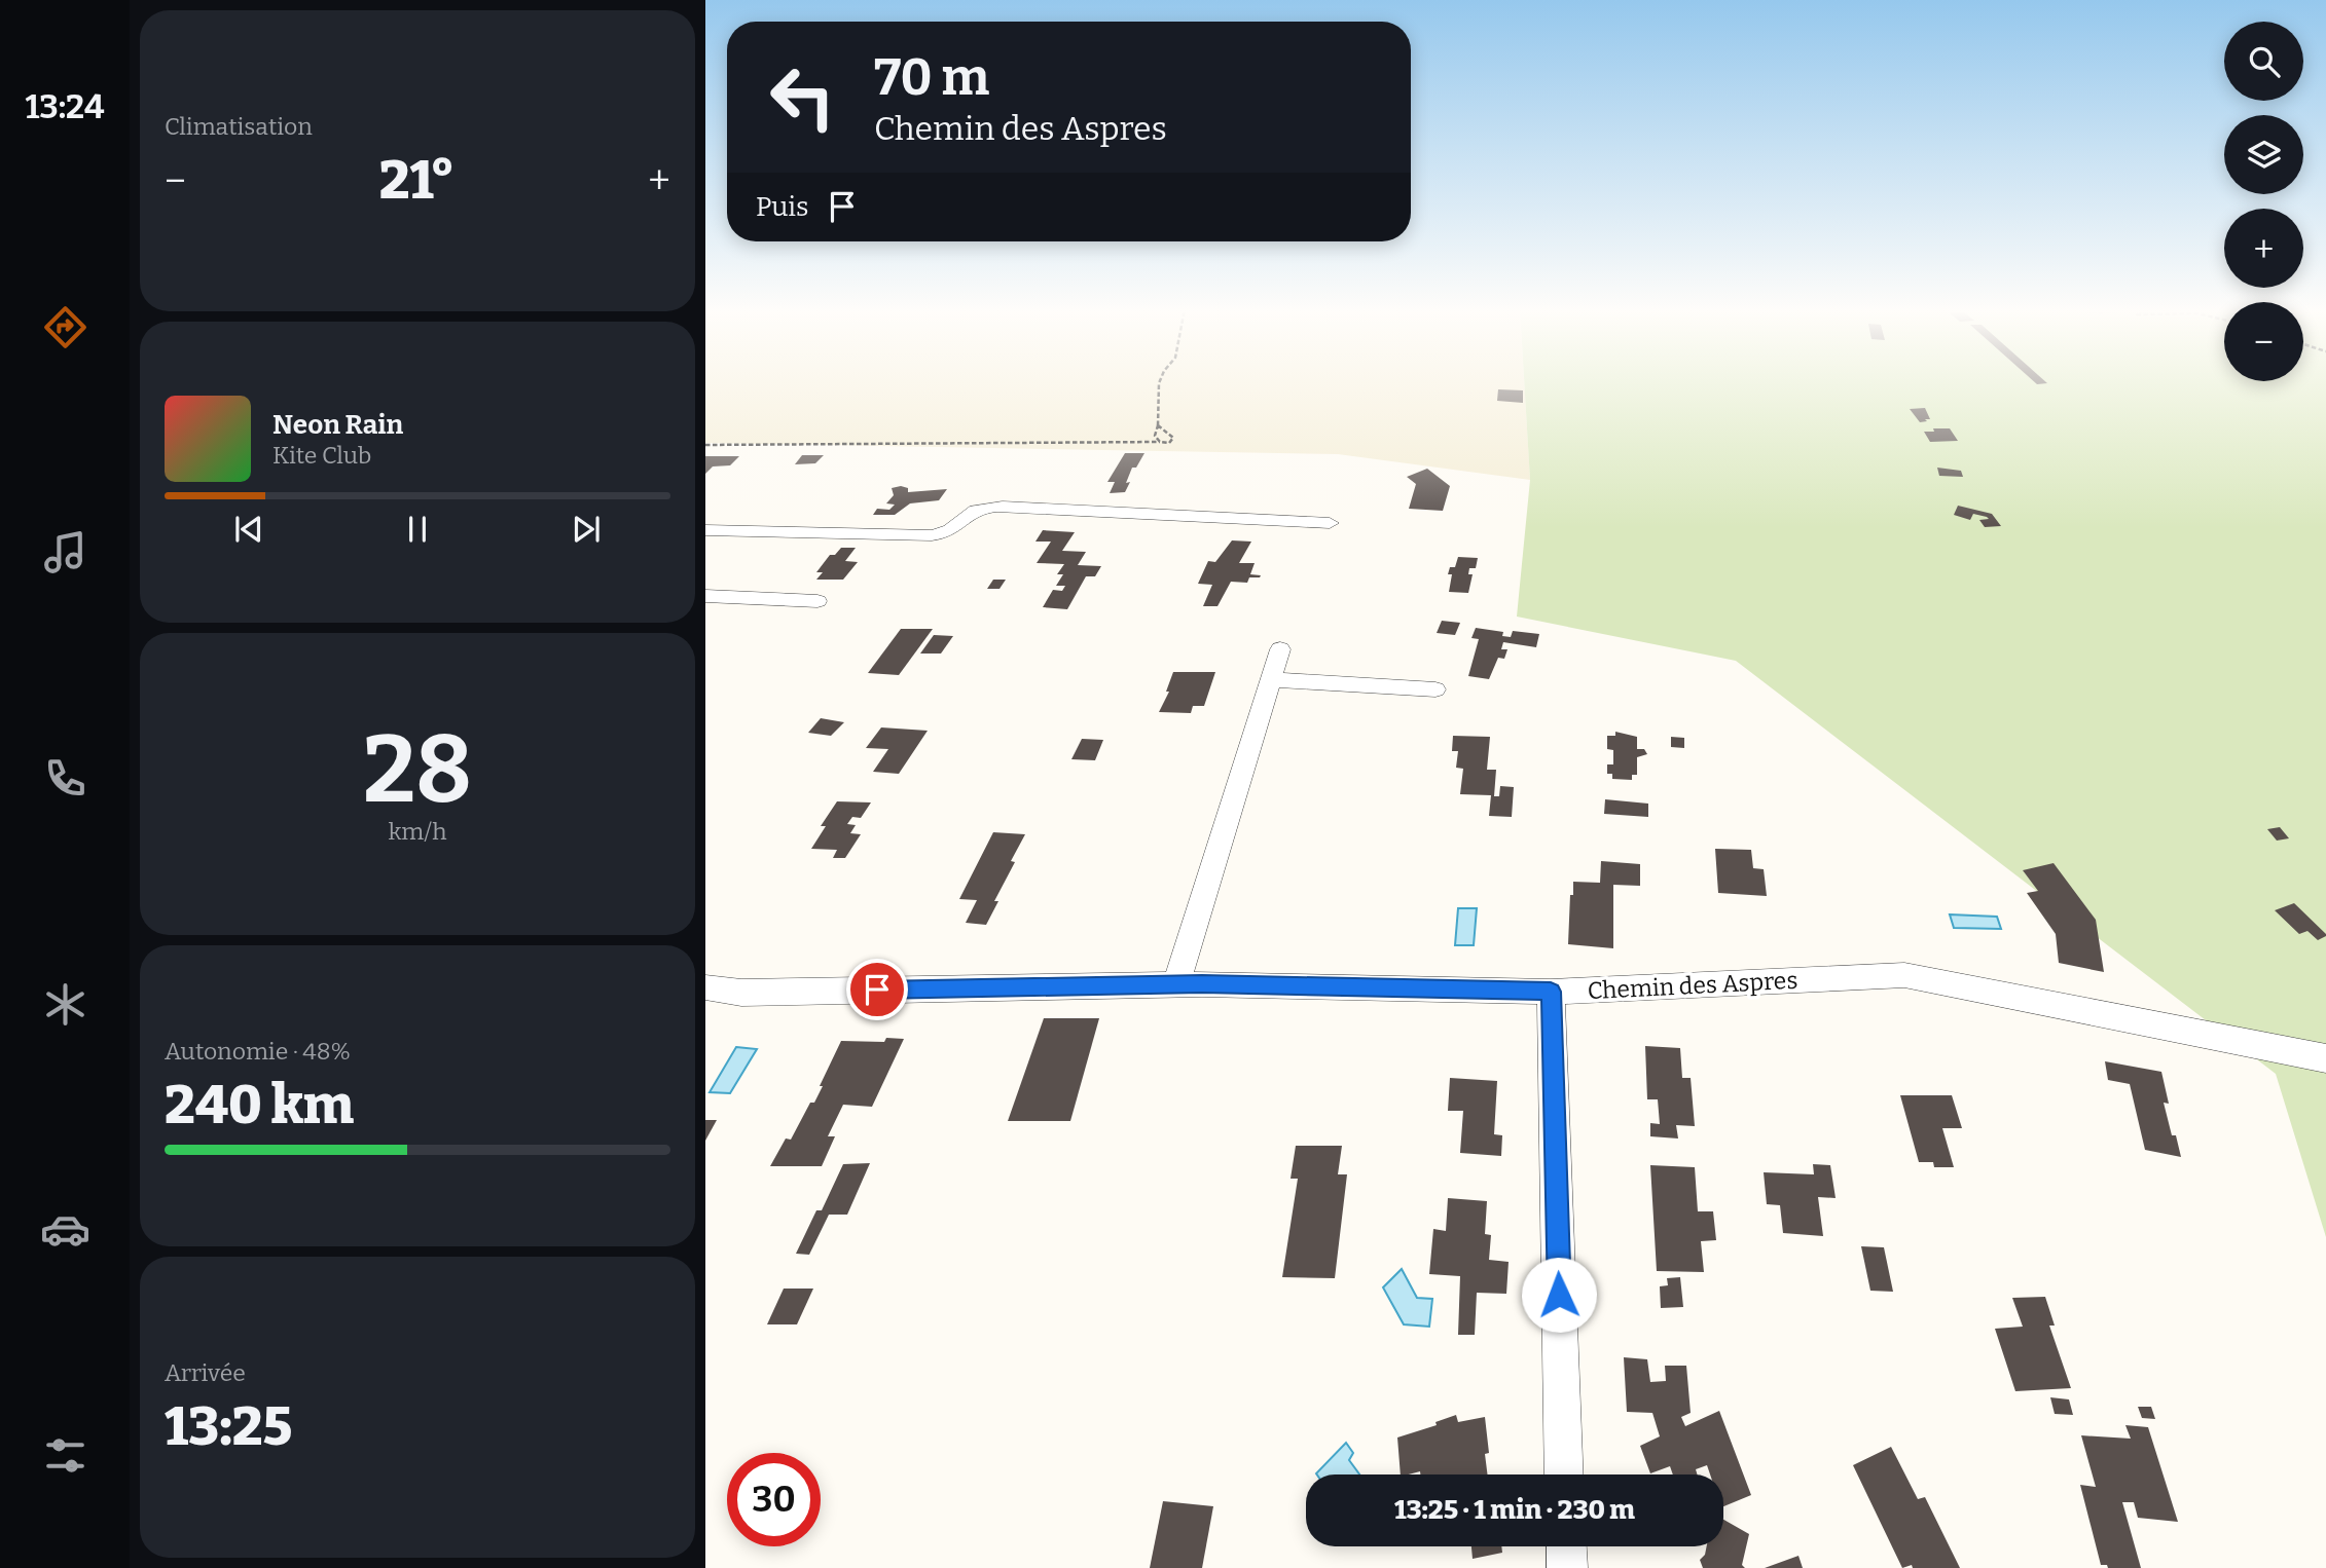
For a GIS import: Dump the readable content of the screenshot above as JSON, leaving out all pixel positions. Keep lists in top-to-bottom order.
{
  "streets": {
    "street": ["Chemin des Aspres"]
  },
  "page": {
    "tabs": "13:24",
    "tile": [
      "Climatisation",
      ["28", "km/h"],
      ["Autonomie · 48%", "240 km"],
      ["Arrivée", "13:25"]
    ],
    "map_buttons": ["+", "−"],
    "turn": ["70 m", "Chemin des Aspres"],
    "heat": ["−", "21°", "+"],
    "then": "Puis",
    "song": ["Neon Rain", "Kite Club"],
    "limit": "30",
    "trip": "13:25 · 1 min · 230 m"
  }
}
